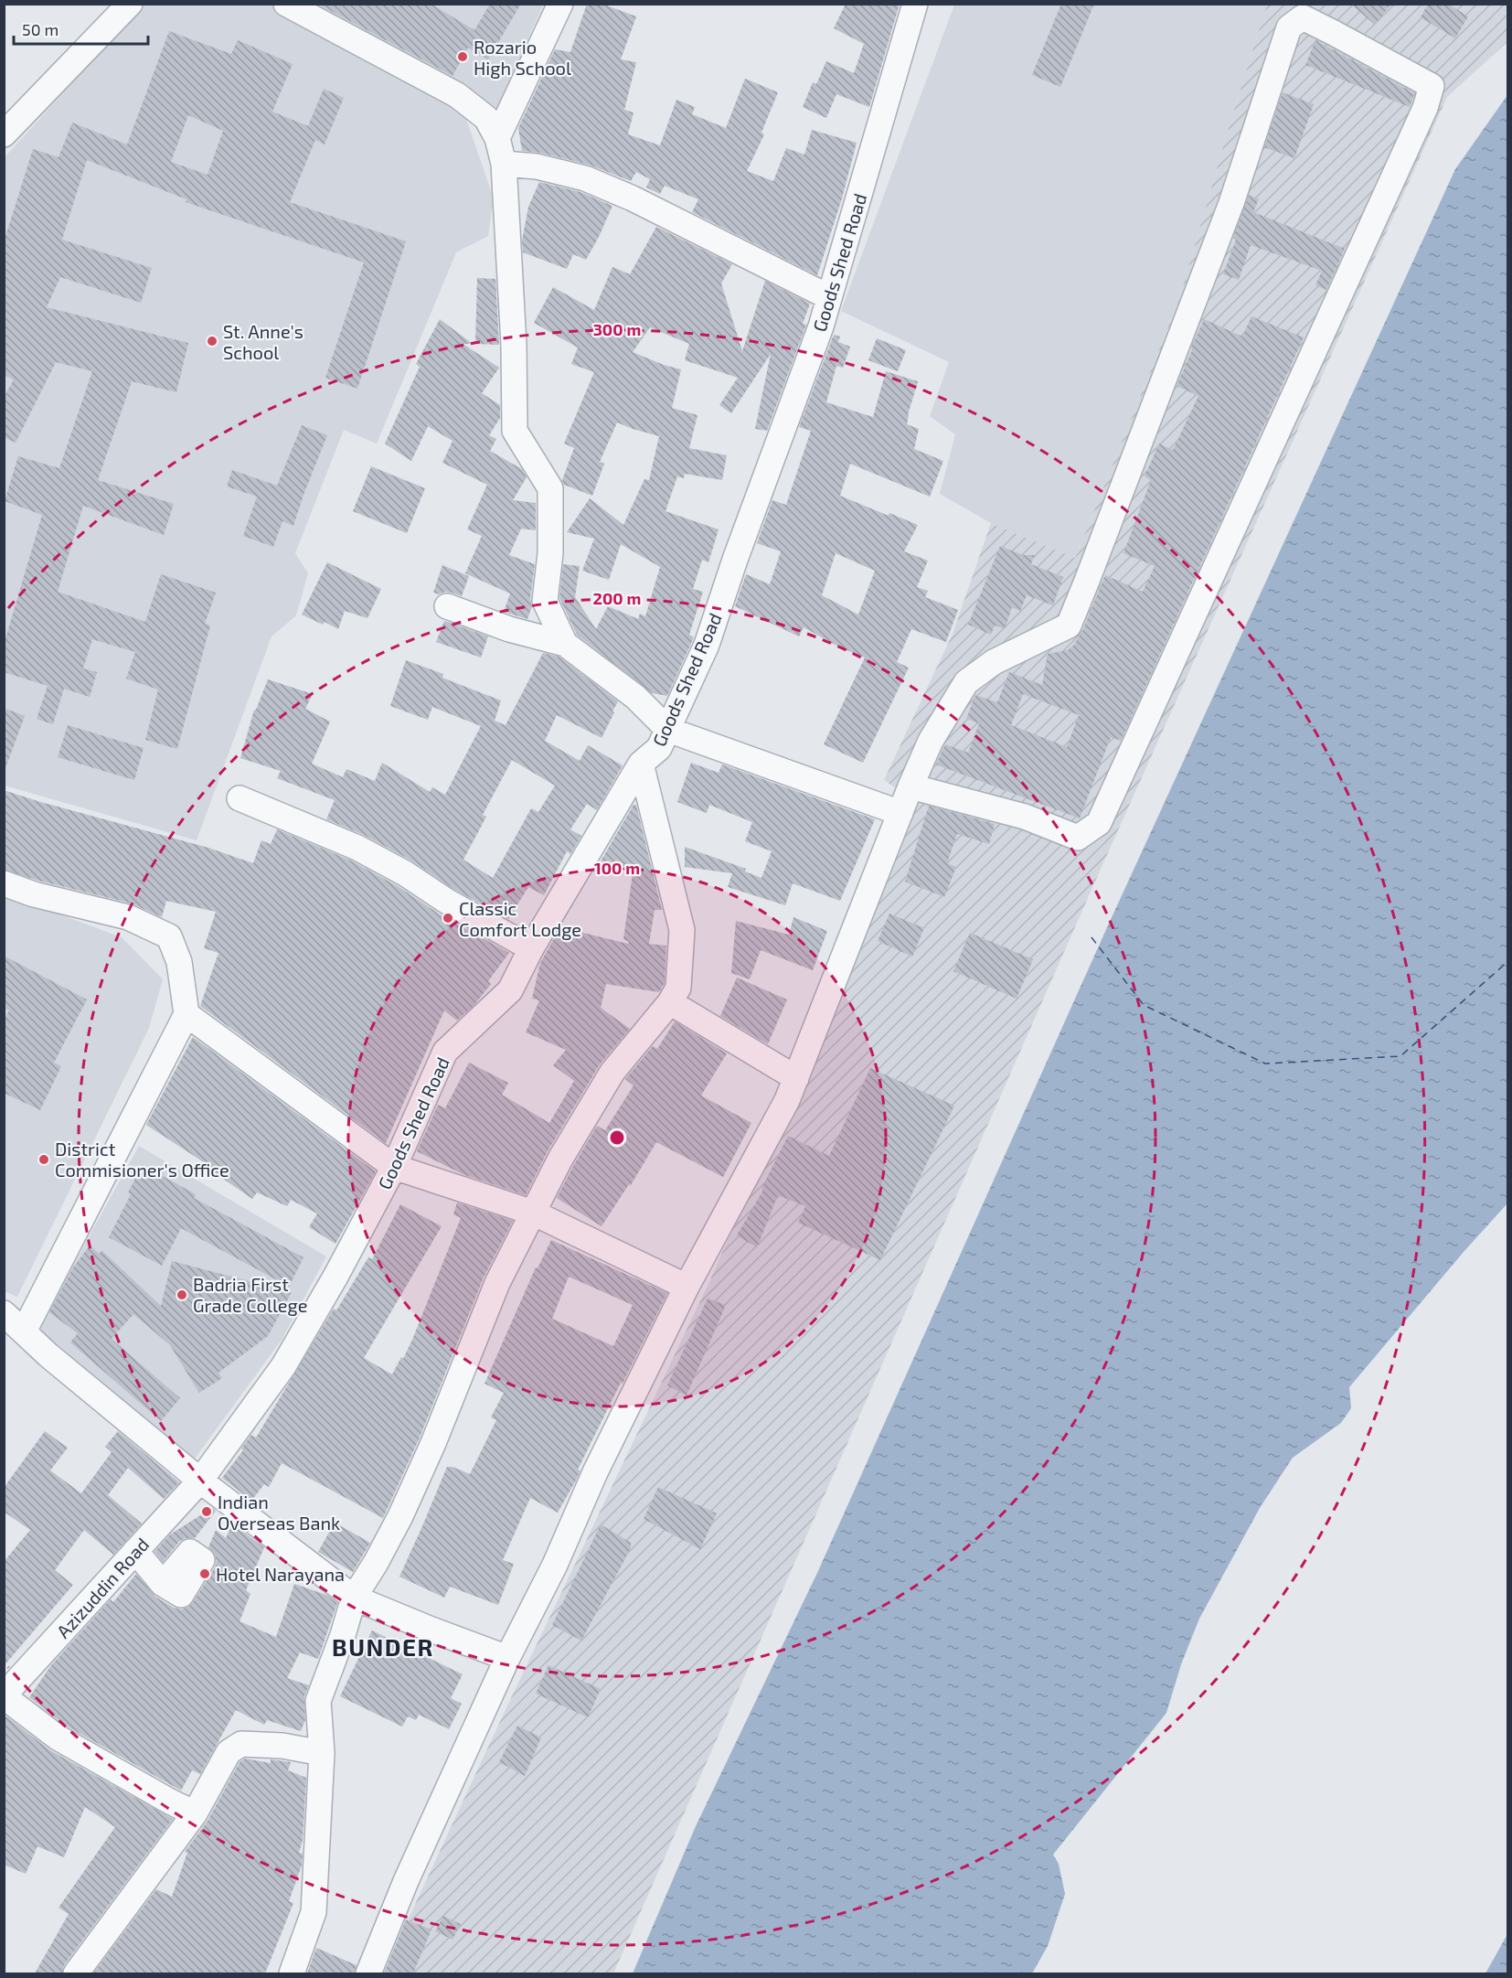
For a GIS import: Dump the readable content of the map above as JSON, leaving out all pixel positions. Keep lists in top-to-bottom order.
{
  "streets": {
    "street": ["Goods Shed Road", "Azizuddin Road"]
  },
  "crossings": [
    ["Goods Shed Road", "Azizuddin Road"]
  ],
  "districts": ["BUNDER"],
  "places": [
    "Rozario High School",
    "St. Anne's School",
    "Classic Comfort Lodge",
    "District Commisioner's Office",
    "Badria First Grade College",
    "Indian Overseas Bank",
    "Hotel Narayana"
  ],
  "scale_bar": "50 m",
  "rings": ["300 m", "200 m", "100 m"]
}
